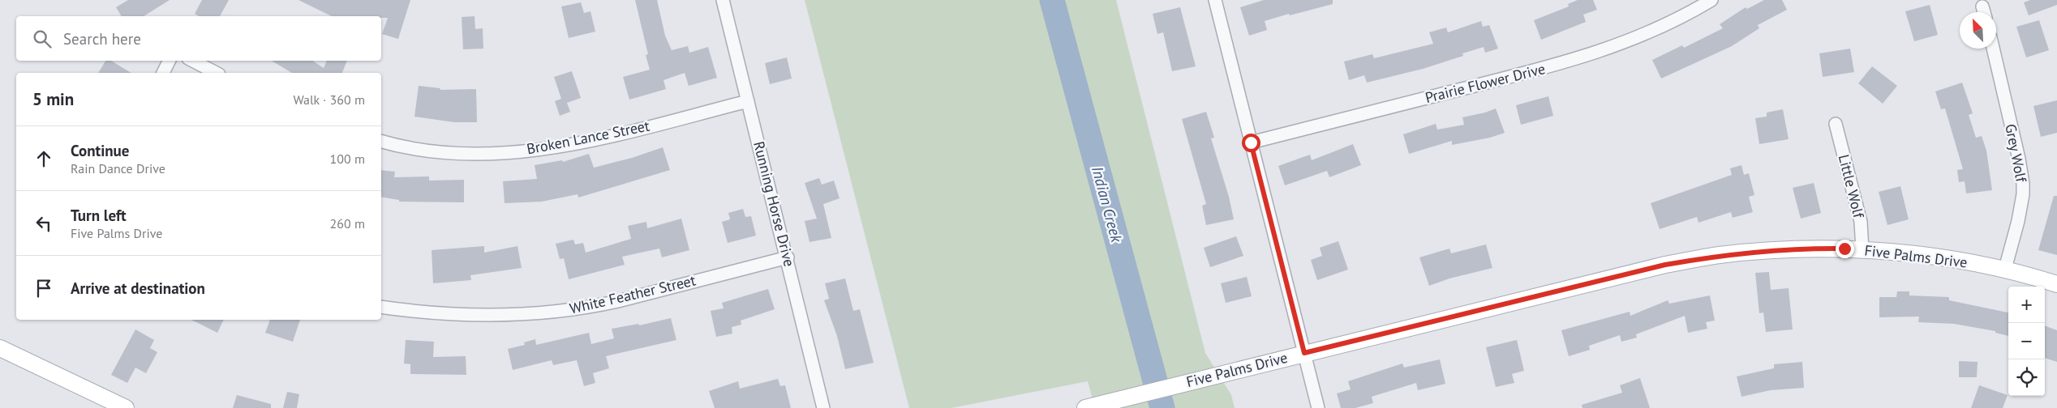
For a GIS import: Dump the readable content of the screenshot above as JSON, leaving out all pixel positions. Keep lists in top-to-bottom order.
{
  "streets": {
    "street": [
      "Prairie Flower Drive",
      "Broken Lance Street",
      "Grey Wolf",
      "Little Wolf",
      "Running Horse Drive",
      "Five Palms Drive",
      "White Feather Street"
    ]
  },
  "crossings": [
    ["Broken Lance Street", "Running Horse Drive"],
    ["Grey Wolf", "Five Palms Drive"],
    ["Little Wolf", "Five Palms Drive"],
    ["Running Horse Drive", "White Feather Street"]
  ],
  "water": ["Indian Creek"],
  "north": "top left",
  "page": {
    "search": "Search here",
    "heading": ["5 min", "Walk · 360 m"],
    "list": [
      ["Continue", "Rain Dance Drive", "100 m"],
      ["Turn left", "Five Palms Drive", "260 m"],
      "Arrive at destination"
    ],
    "map_buttons": ["+", "−"]
  }
}
